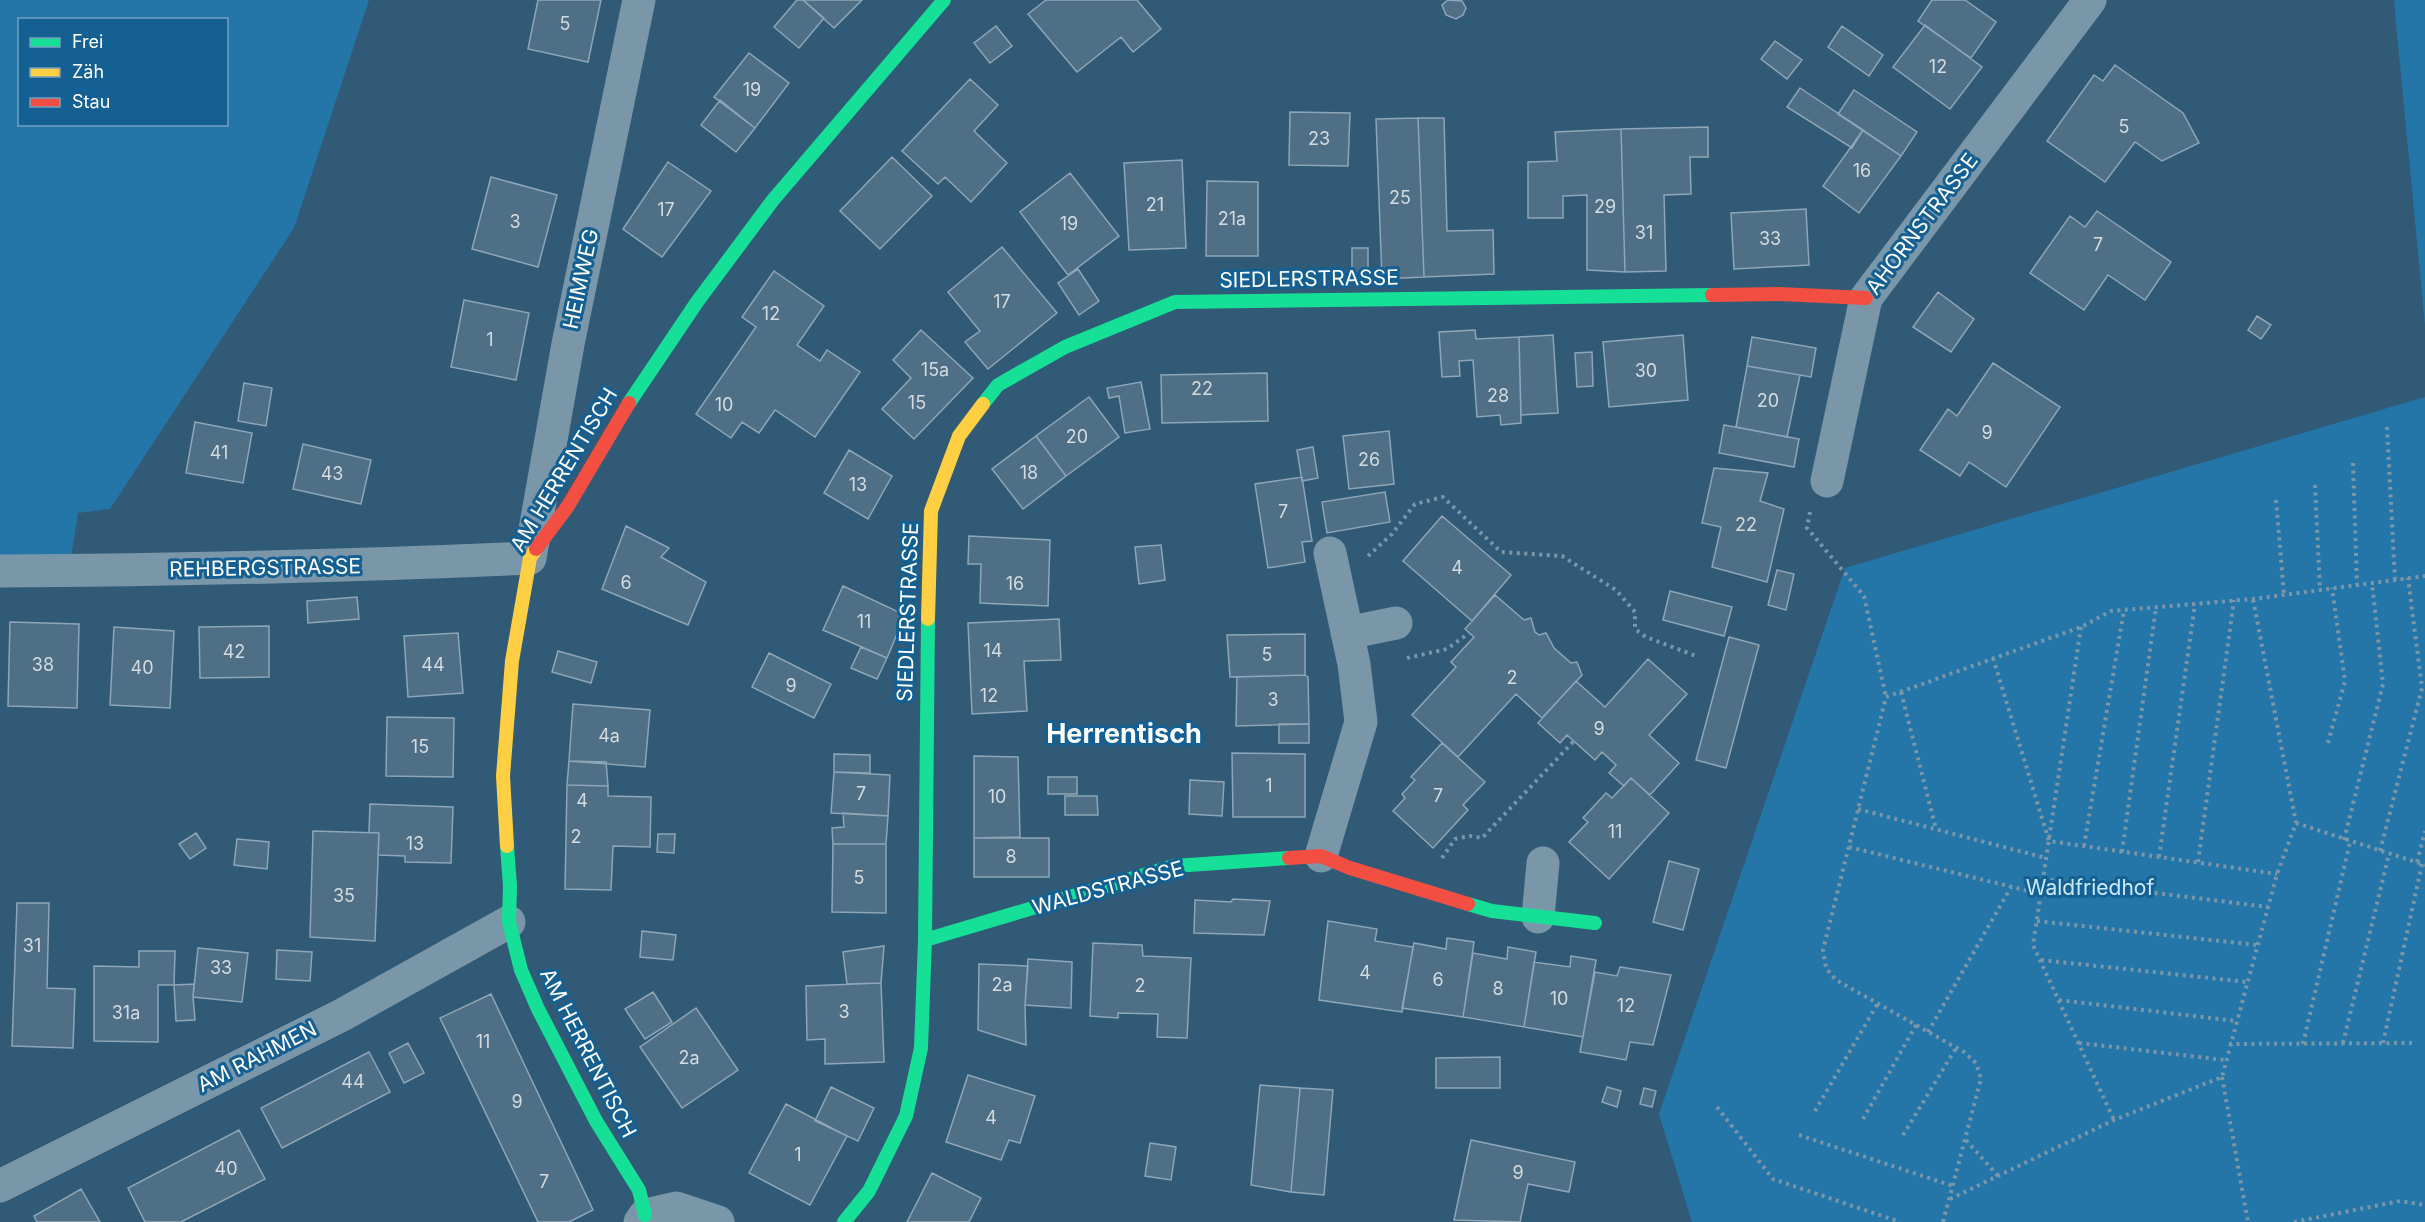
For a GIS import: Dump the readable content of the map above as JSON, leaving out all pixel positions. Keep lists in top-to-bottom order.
{
  "streets": {
    "street": [
      "AHORNSTRASSE",
      "HEIMWEG",
      "SIEDLERSTRASSE",
      "AM HERRENTISCH",
      "REHBERGSTRASSE",
      "WALDSTRASSE",
      "AM RAHMEN"
    ]
  },
  "crossings": [
    ["AHORNSTRASSE", "SIEDLERSTRASSE"],
    ["HEIMWEG", "AM HERRENTISCH"],
    ["HEIMWEG", "REHBERGSTRASSE"],
    ["SIEDLERSTRASSE", "WALDSTRASSE"],
    ["AM HERRENTISCH", "REHBERGSTRASSE"],
    ["AM HERRENTISCH", "AM RAHMEN"]
  ],
  "districts": ["Herrentisch"],
  "parks": ["Waldfriedhof"],
  "house_numbers": [
    "5",
    "12",
    "19",
    "5",
    "23",
    "16",
    "25",
    "21",
    "29",
    "17",
    "21a",
    "3",
    "19",
    "31",
    "33",
    "7",
    "17",
    "12",
    "1",
    "15a",
    "30",
    "22",
    "28",
    "20",
    "15",
    "10",
    "9",
    "20",
    "41",
    "26",
    "18",
    "43",
    "13",
    "7",
    "22",
    "4",
    "6",
    "16",
    "11",
    "14",
    "42",
    "5",
    "38",
    "44",
    "40",
    "2",
    "9",
    "12",
    "3",
    "9",
    "4a",
    "15",
    "1",
    "7",
    "7",
    "10",
    "4",
    "11",
    "2",
    "13",
    "8",
    "5",
    "35",
    "31",
    "33",
    "4",
    "6",
    "2a",
    "2",
    "8",
    "10",
    "12",
    "3",
    "31a",
    "11",
    "2a",
    "44",
    "9",
    "4",
    "1",
    "40",
    "9",
    "7"
  ],
  "legend": ["Frei", "Zäh", "Stau"]
}
